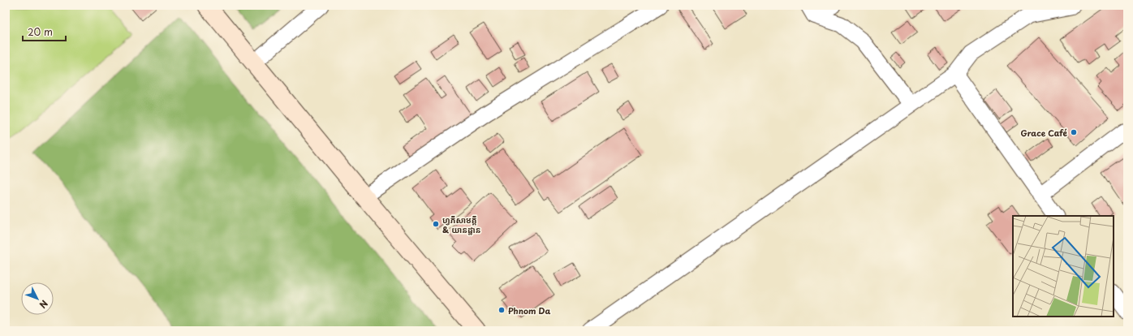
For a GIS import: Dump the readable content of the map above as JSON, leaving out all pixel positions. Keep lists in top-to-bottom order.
{
  "places": ["Grace Café", "ហ្វភីសាមគ្គី & យានដ្ឋាន", "Phnom Da"],
  "scale_bar": "20 m",
  "north": "bottom right"
}
